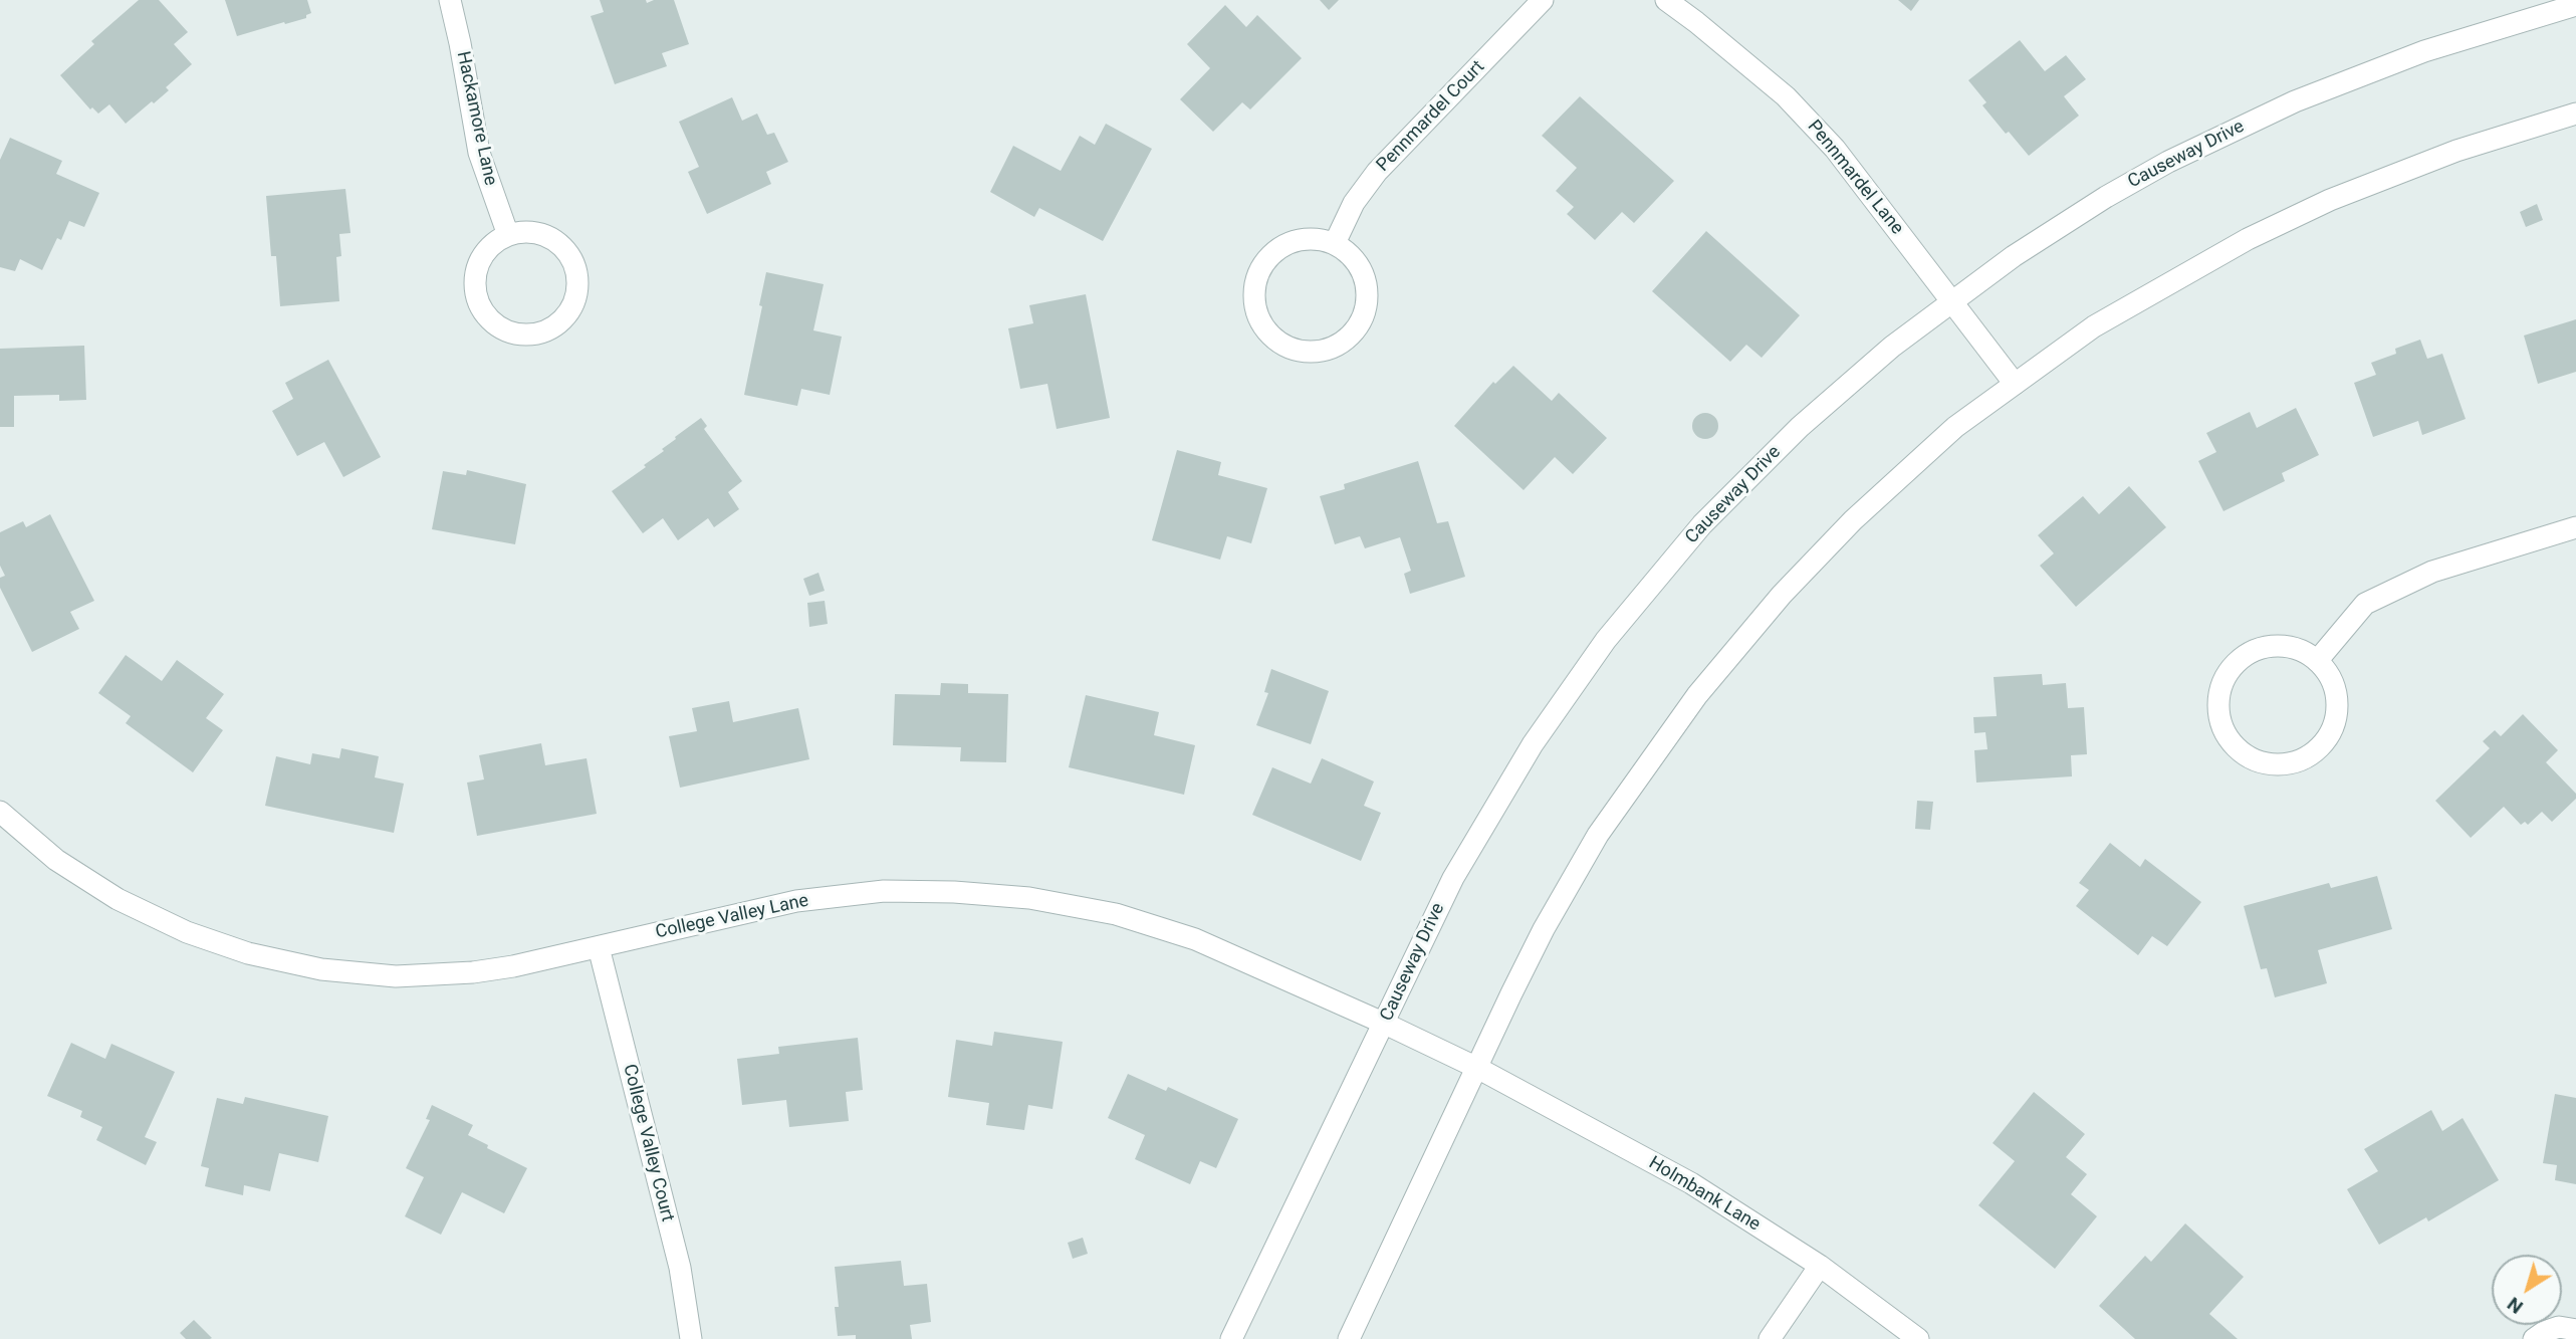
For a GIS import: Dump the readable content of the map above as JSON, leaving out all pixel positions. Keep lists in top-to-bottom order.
{
  "streets": {
    "street": [
      "Pennmardel Court",
      "Hackamore Lane",
      "Causeway Drive",
      "Pennmardel Lane",
      "College Valley Lane",
      "College Valley Court",
      "Holmbank Lane"
    ]
  },
  "crossings": [
    ["Causeway Drive", "Pennmardel Lane"],
    ["Causeway Drive", "College Valley Lane"],
    ["College Valley Lane", "College Valley Court"],
    ["College Valley Lane", "Holmbank Lane"]
  ],
  "north": "bottom left"
}
